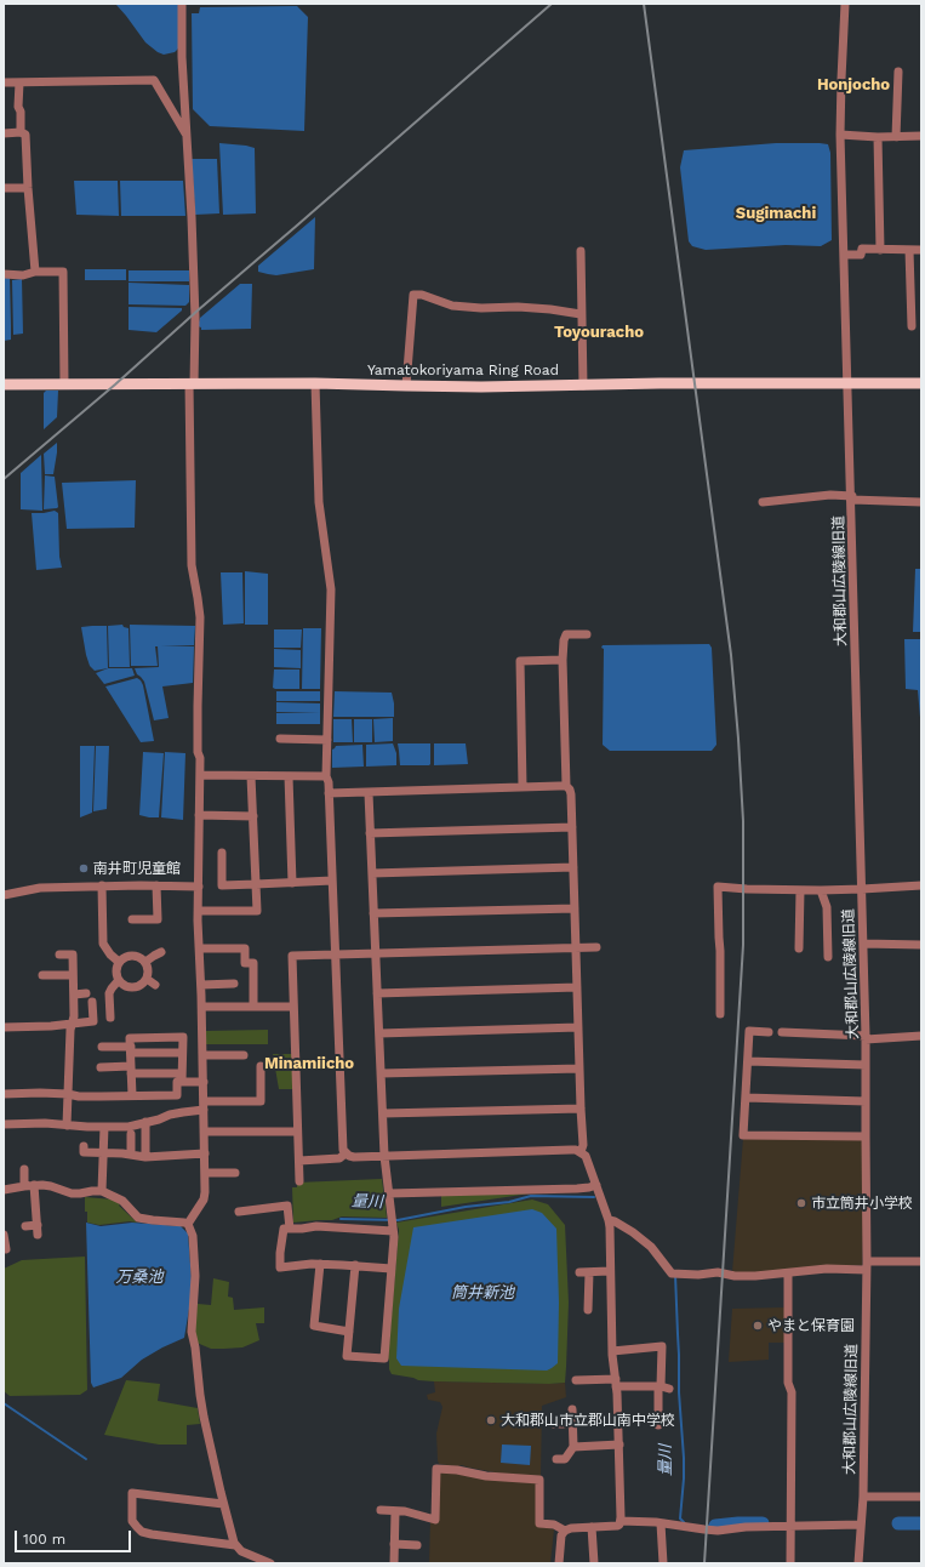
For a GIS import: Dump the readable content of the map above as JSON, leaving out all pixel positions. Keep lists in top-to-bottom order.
{
  "streets": {
    "main road": ["Yamatokoriyama Ring Road"],
    "street": ["大和郡山広陵線旧道"]
  },
  "crossings": [
    ["Yamatokoriyama Ring Road", "大和郡山広陵線旧道"]
  ],
  "districts": [
    "Honjocho",
    "Sugimachi",
    "Toyouracho",
    "Minamiicho"
  ],
  "water": ["量川", "万桑池", "筒井新池"],
  "places": [
    "南井町児童館",
    "市立筒井小学校",
    "やまと保育園",
    "大和郡山市立郡山南中学校"
  ],
  "scale_bar": "100 m"
}
